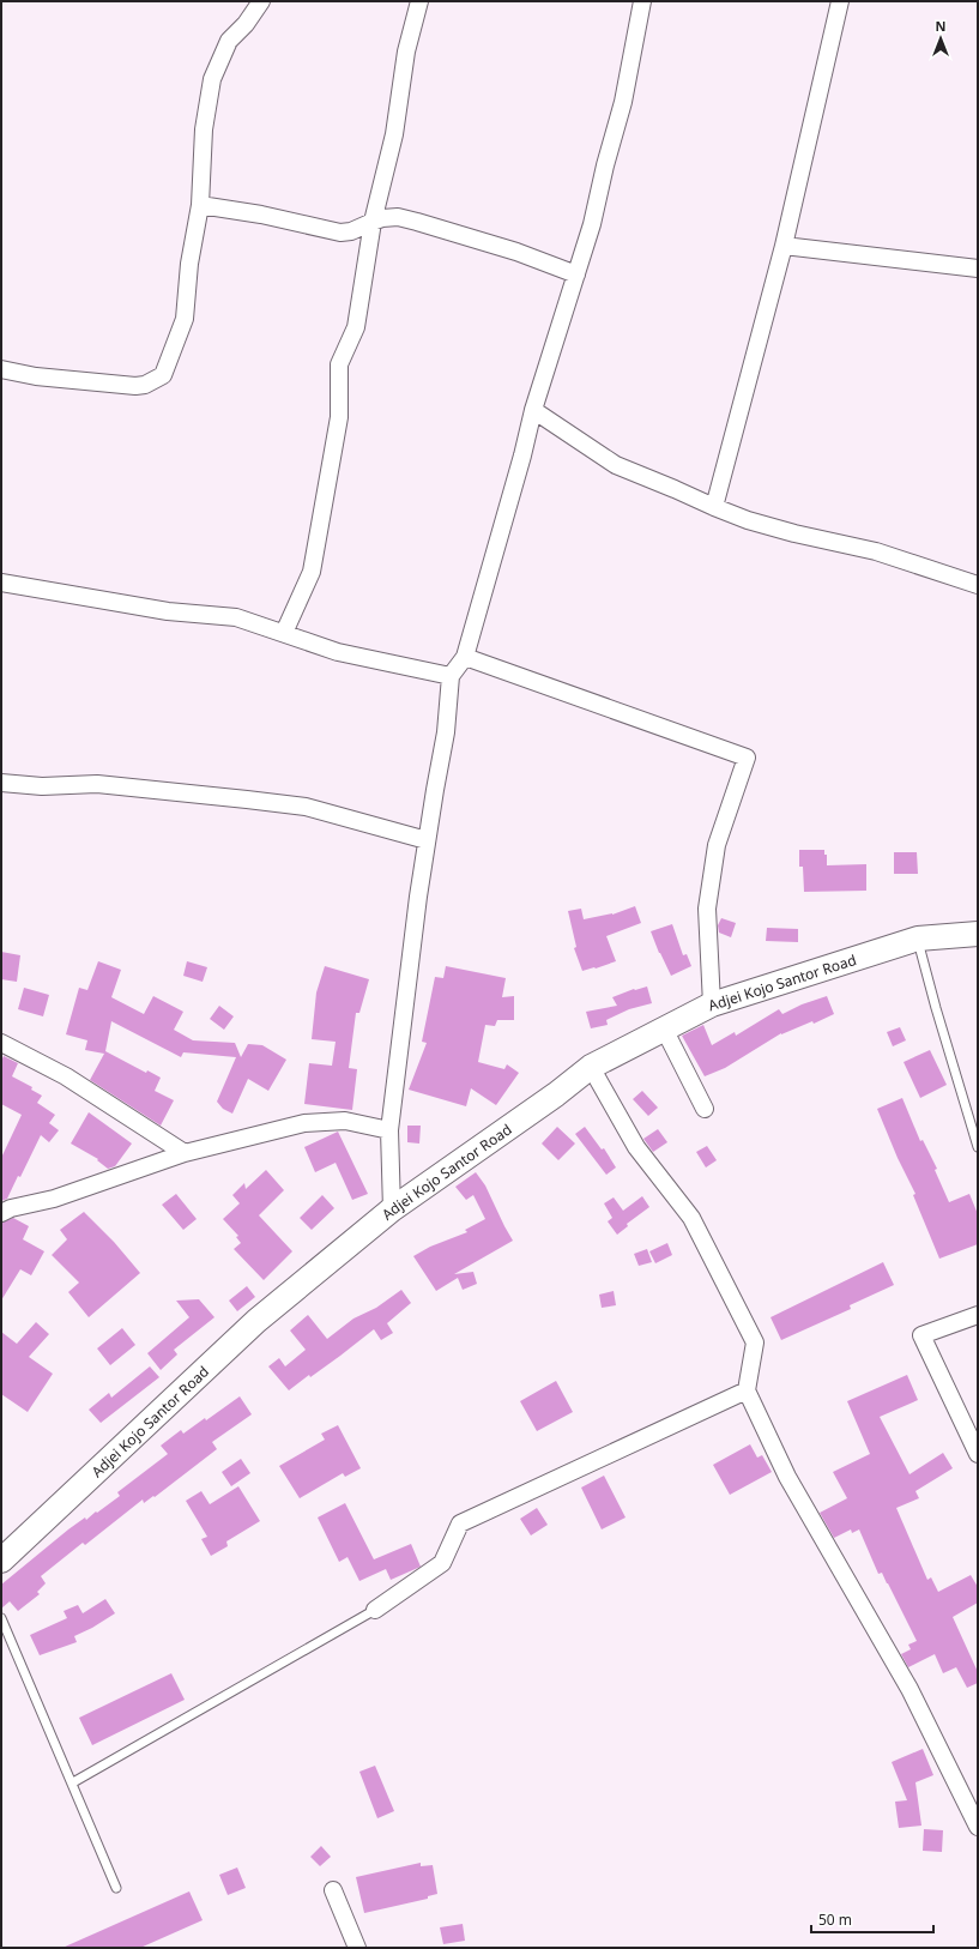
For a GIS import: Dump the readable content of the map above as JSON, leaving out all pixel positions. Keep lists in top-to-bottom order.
{
  "streets": {
    "street": ["Adjei Kojo Santor Road"]
  },
  "scale_bar": "50 m",
  "north": "top"
}
